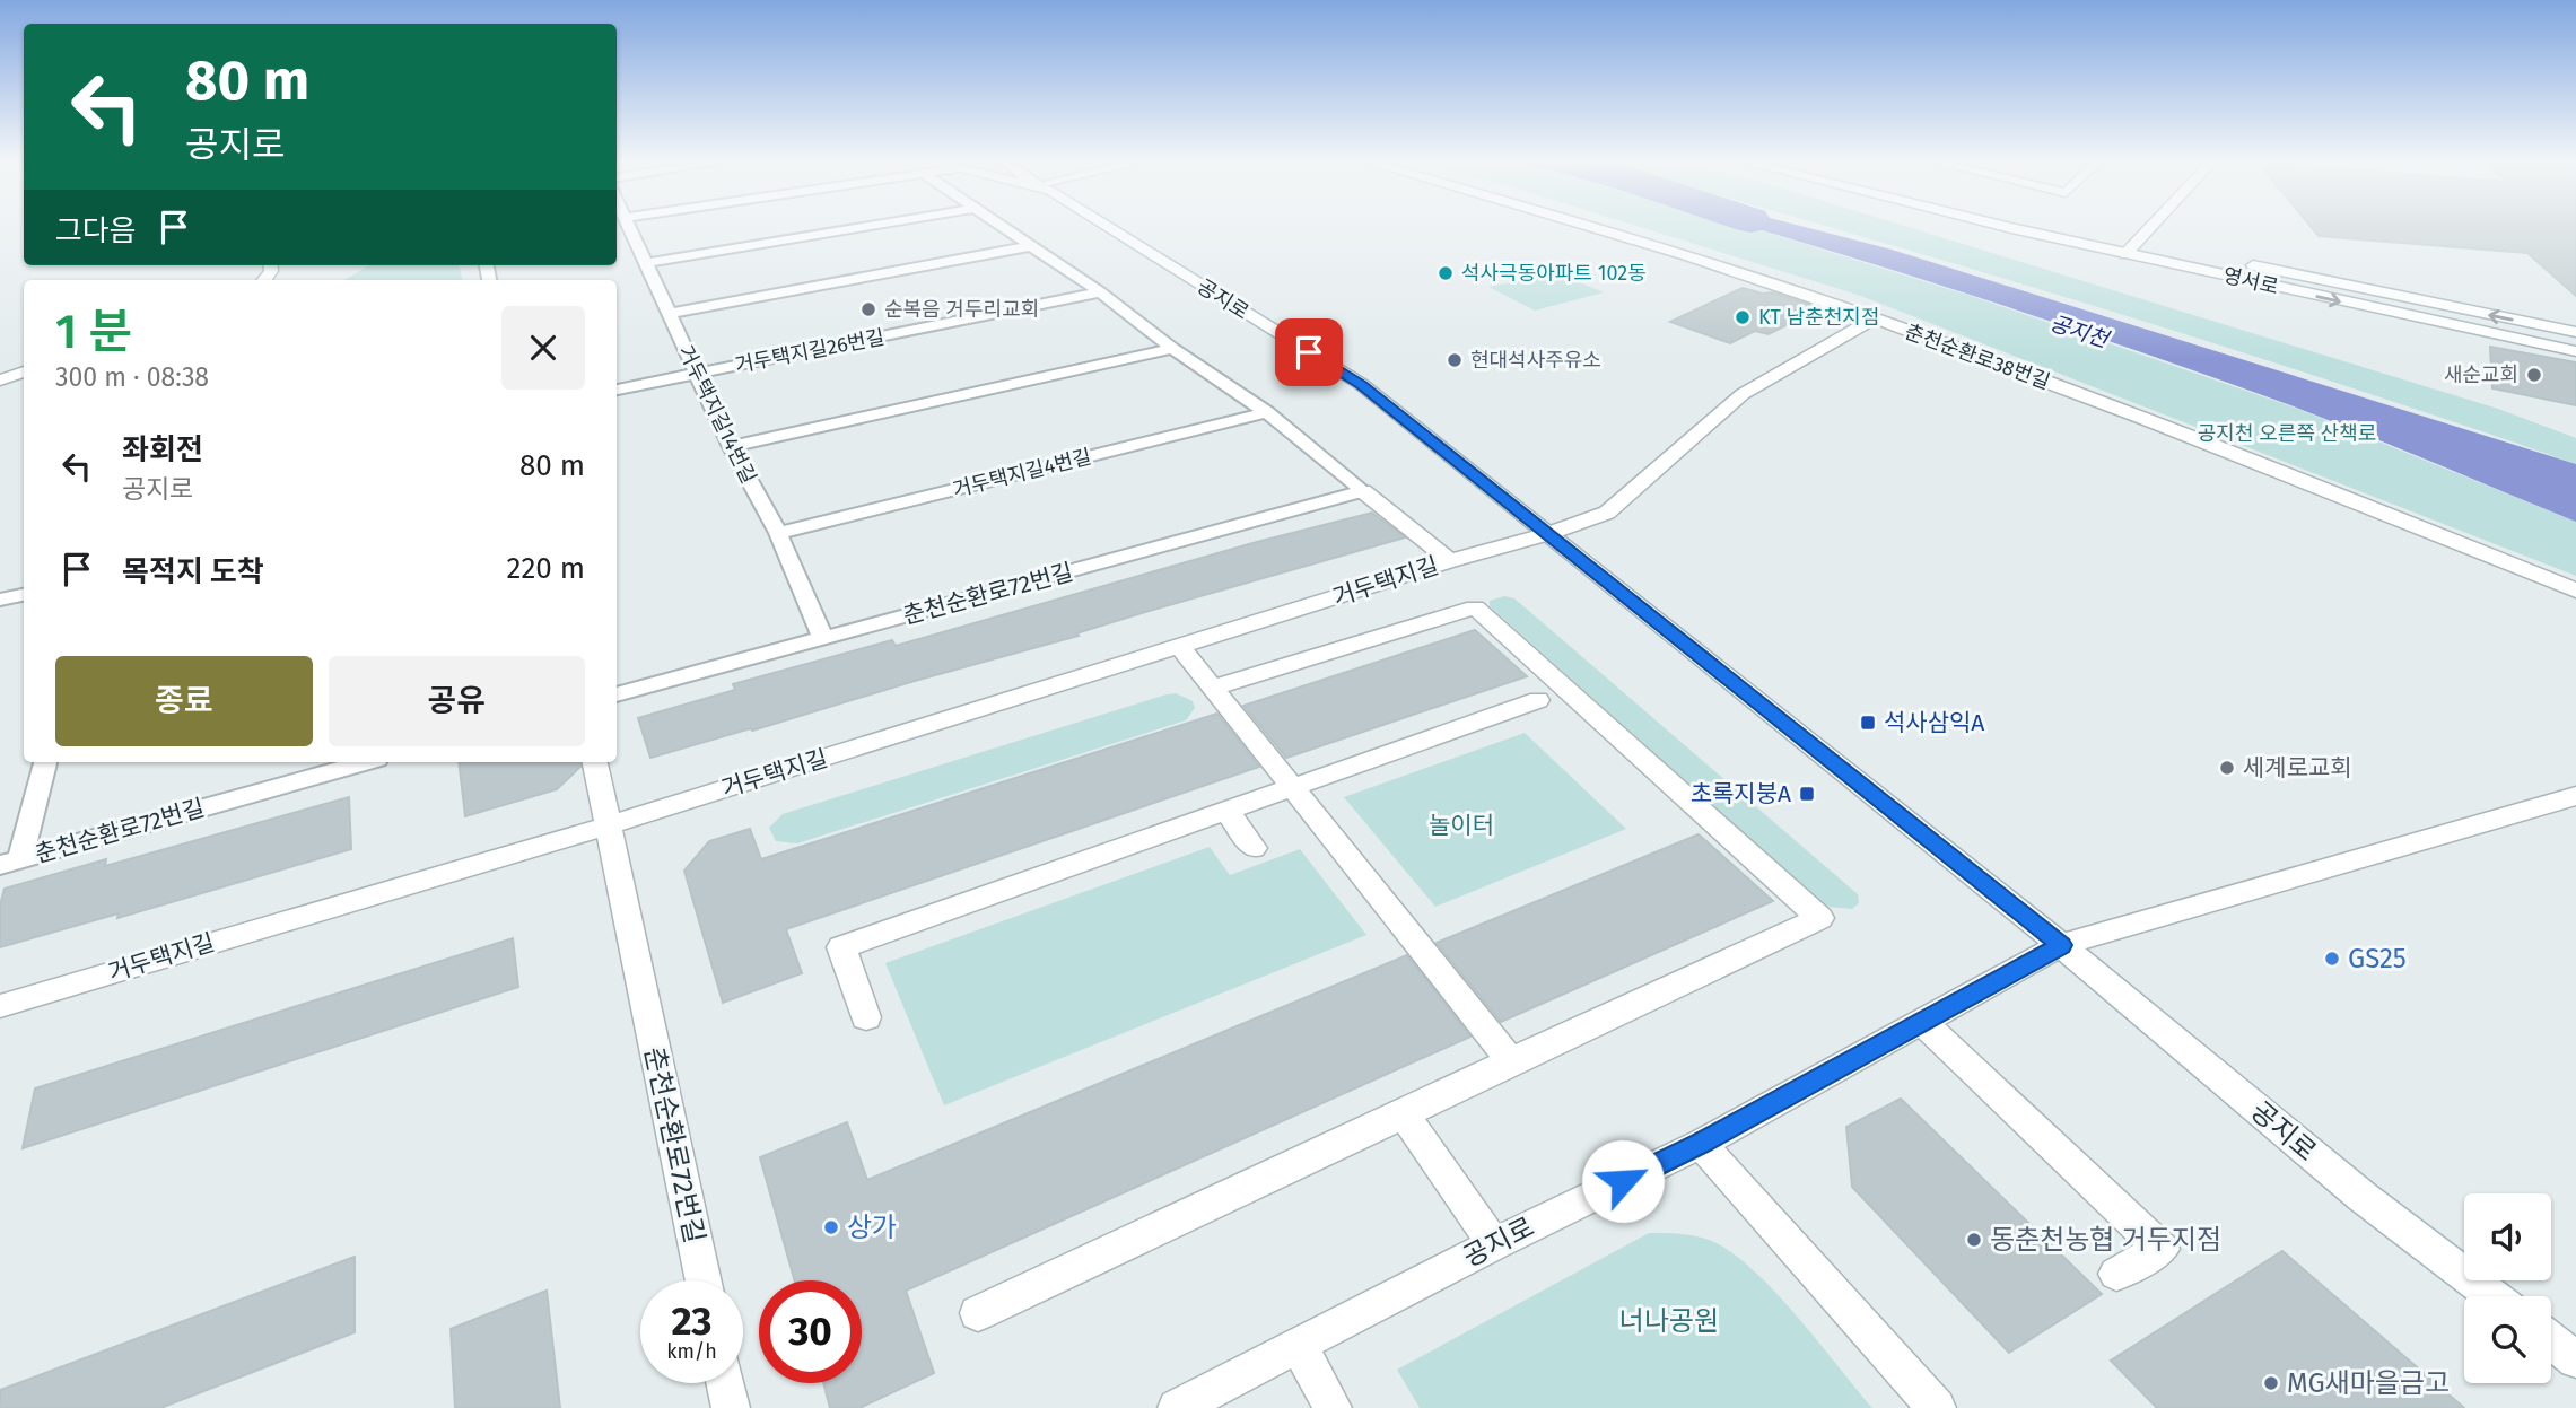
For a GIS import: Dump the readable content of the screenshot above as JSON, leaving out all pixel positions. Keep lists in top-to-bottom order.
{
  "streets": {
    "street": [
      "영서로",
      "공지로",
      "춘천순환로38번길",
      "거두택지길",
      "춘천순환로72번길"
    ],
    "lane": ["거두택지길26번길", "거두택지길14번길", "거두택지길4번길"]
  },
  "crossings": [
    ["공지로", "거두택지길"],
    ["거두택지길26번길", "거두택지길14번길"],
    ["거두택지길14번길", "거두택지길4번길"],
    ["거두택지길14번길", "춘천순환로72번길"],
    ["거두택지길", "춘천순환로72번길"]
  ],
  "water": ["공지천"],
  "parks": ["공지천 오른쪽 산책로", "놀이터", "너나공원"],
  "places": {
    "other": [
      "석사극동아파트 102동",
      "순복음 거두리교회",
      "KT 남춘천지점",
      "현대석사주유소",
      "새순교회",
      "세계로교회",
      "GS25",
      "상가",
      "동춘천농협 거두지점",
      "MG새마을금고"
    ],
    "transit": ["석사삼익A", "초록지붕A"]
  },
  "page": {
    "turn": ["80 m", "공지로"],
    "then": "그다음",
    "heading": ["1 분", "300 m · 08:38"],
    "list": [
      {
        "name": "좌회전",
        "note": "공지로",
        "value": "80 m"
      },
      {
        "name": "목적지 도착",
        "value": "220 m"
      }
    ],
    "buttons": ["종료", "공유"],
    "speed": "23 km/h",
    "limit": "30"
  }
}
